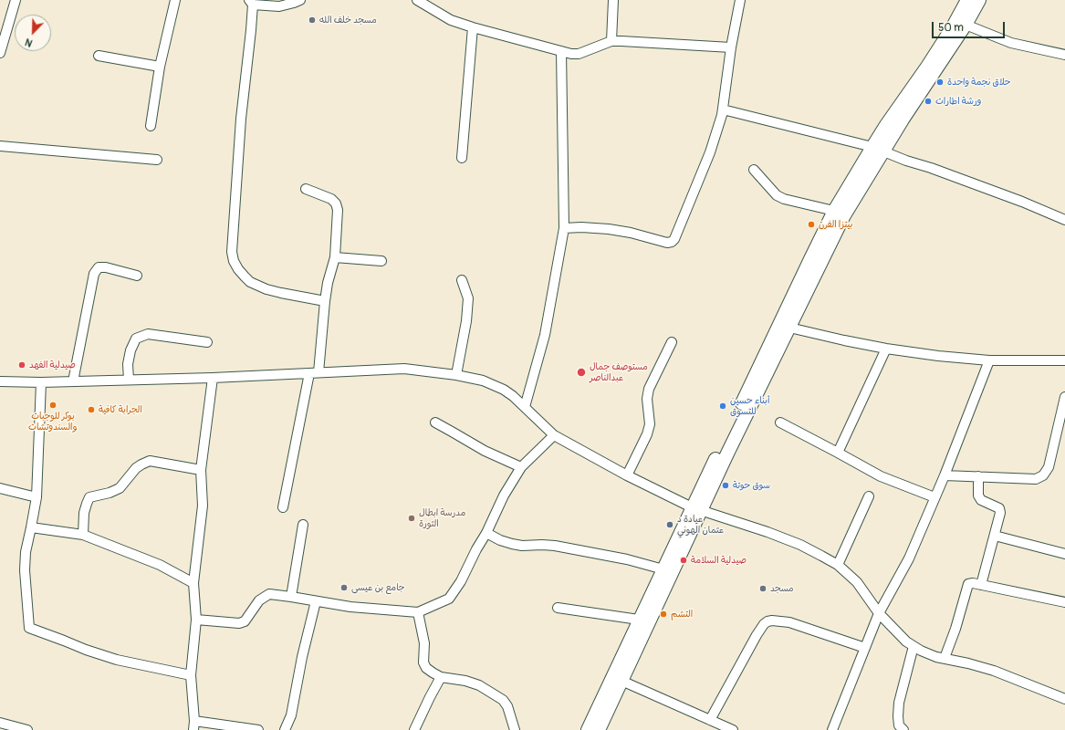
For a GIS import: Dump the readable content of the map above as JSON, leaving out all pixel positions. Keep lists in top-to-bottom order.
{
  "places": [
    "مسجد خلف الله",
    "حلاق نجمة واحدة",
    "ورشة اطارات",
    "بيتزا الفرن",
    "صيدلية الفهد",
    "مستوصف جمال عبدالناصر",
    "بوكر للوجبات والسندوتشات",
    "أبناء حسين للتسوق",
    "الجرابة كافية",
    "سوق حوتة",
    "مدرسة ابطال الثورة",
    "عيادة د عثمان الهوني",
    "صيدلية السلامة",
    "جامع بن عيسى",
    "مسجد",
    "التشم"
  ],
  "scale_bar": "50 m",
  "north": "bottom left"
}
